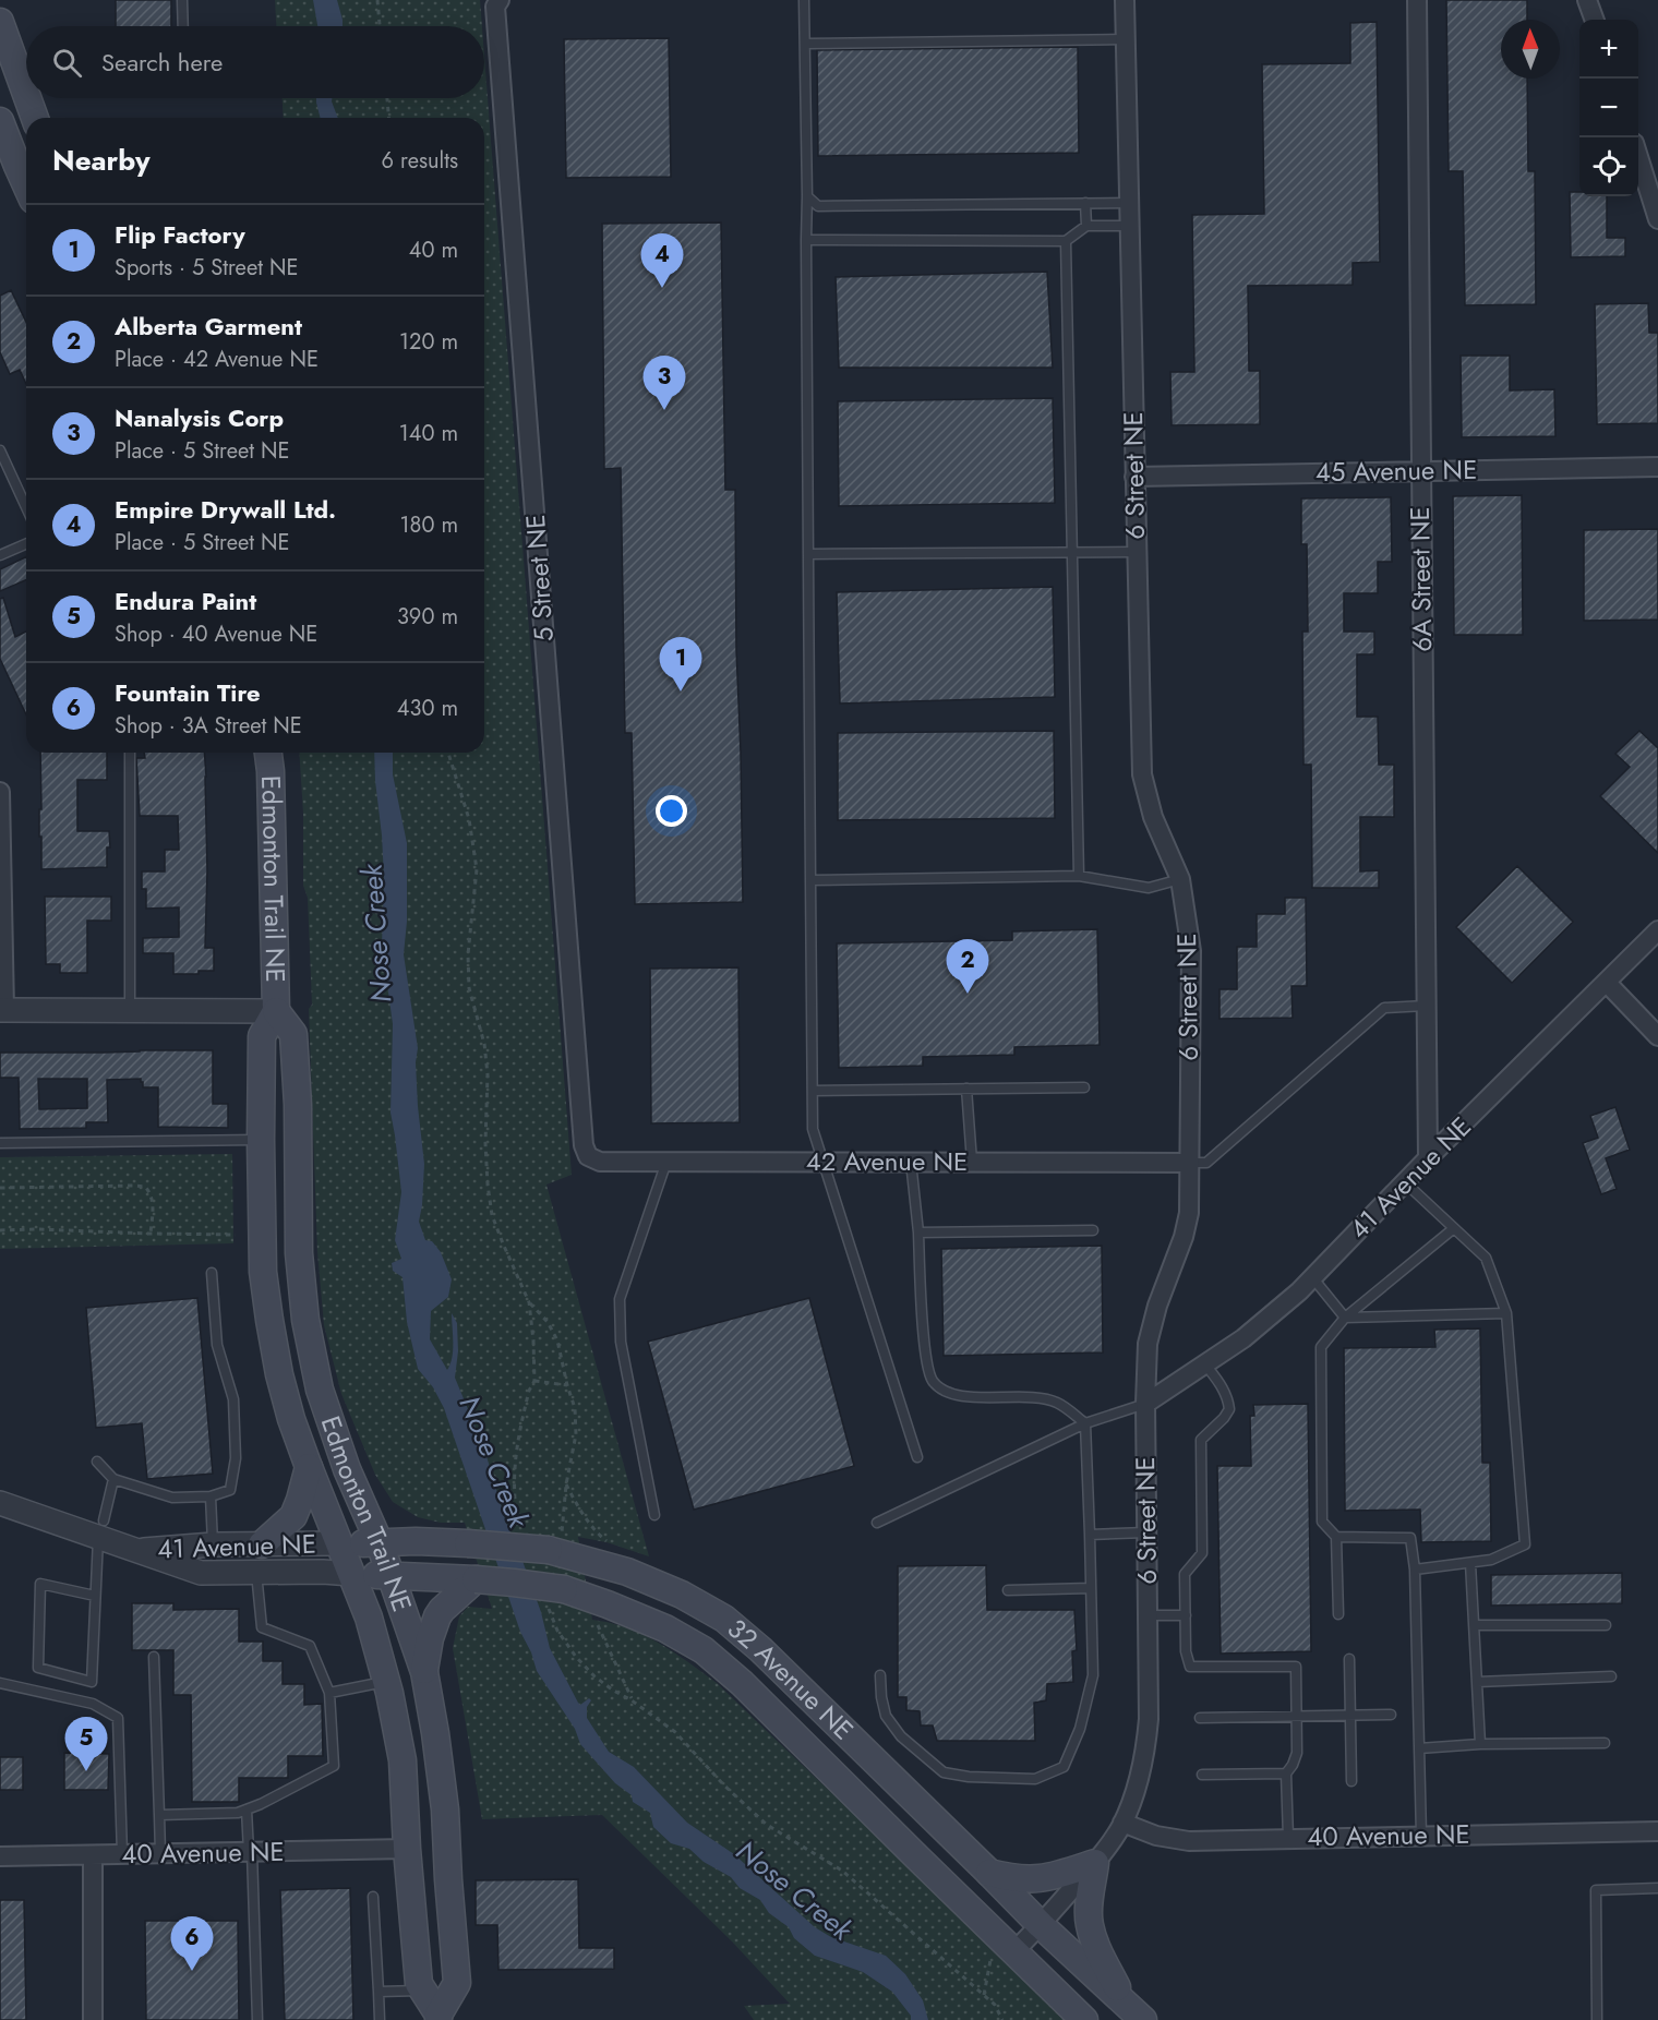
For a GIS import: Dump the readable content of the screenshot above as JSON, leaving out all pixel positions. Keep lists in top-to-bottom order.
{
  "streets": {
    "main road": ["Edmonton Trail NE", "32 Avenue NE"],
    "street": [
      "45 Avenue NE",
      "6 Street NE",
      "5 Street NE",
      "6A Street NE",
      "42 Avenue NE",
      "41 Avenue NE",
      "40 Avenue NE"
    ]
  },
  "crossings": [
    ["45 Avenue NE", "6 Street NE"],
    ["45 Avenue NE", "6A Street NE"],
    ["6 Street NE", "42 Avenue NE"],
    ["6 Street NE", "41 Avenue NE"],
    ["6 Street NE", "32 Avenue NE"],
    ["6 Street NE", "40 Avenue NE"],
    ["5 Street NE", "42 Avenue NE"],
    ["6A Street NE", "41 Avenue NE"],
    ["Edmonton Trail NE", "41 Avenue NE"],
    ["Edmonton Trail NE", "32 Avenue NE"],
    ["Edmonton Trail NE", "40 Avenue NE"],
    ["41 Avenue NE", "32 Avenue NE"]
  ],
  "water": ["Nose Creek"],
  "north": "top",
  "page": {
    "map_buttons": ["+", "−"],
    "search": "Search here",
    "heading": ["Nearby", "6 results"],
    "list": [
      {
        "mark": "1",
        "name": "Flip Factory",
        "note": "Sports · 5 Street NE",
        "value": "40 m"
      },
      {
        "mark": "2",
        "name": "Alberta Garment",
        "note": "Place · 42 Avenue NE",
        "value": "120 m"
      },
      {
        "mark": "3",
        "name": "Nanalysis Corp",
        "note": "Place · 5 Street NE",
        "value": "140 m"
      },
      {
        "mark": "4",
        "name": "Empire Drywall Ltd.",
        "note": "Place · 5 Street NE",
        "value": "180 m"
      },
      {
        "mark": "5",
        "name": "Endura Paint",
        "note": "Shop · 40 Avenue NE",
        "value": "390 m"
      },
      {
        "mark": "6",
        "name": "Fountain Tire",
        "note": "Shop · 3A Street NE",
        "value": "430 m"
      }
    ],
    "pins": [
      "4",
      "3",
      "1",
      "2",
      "5",
      "6"
    ]
  }
}
